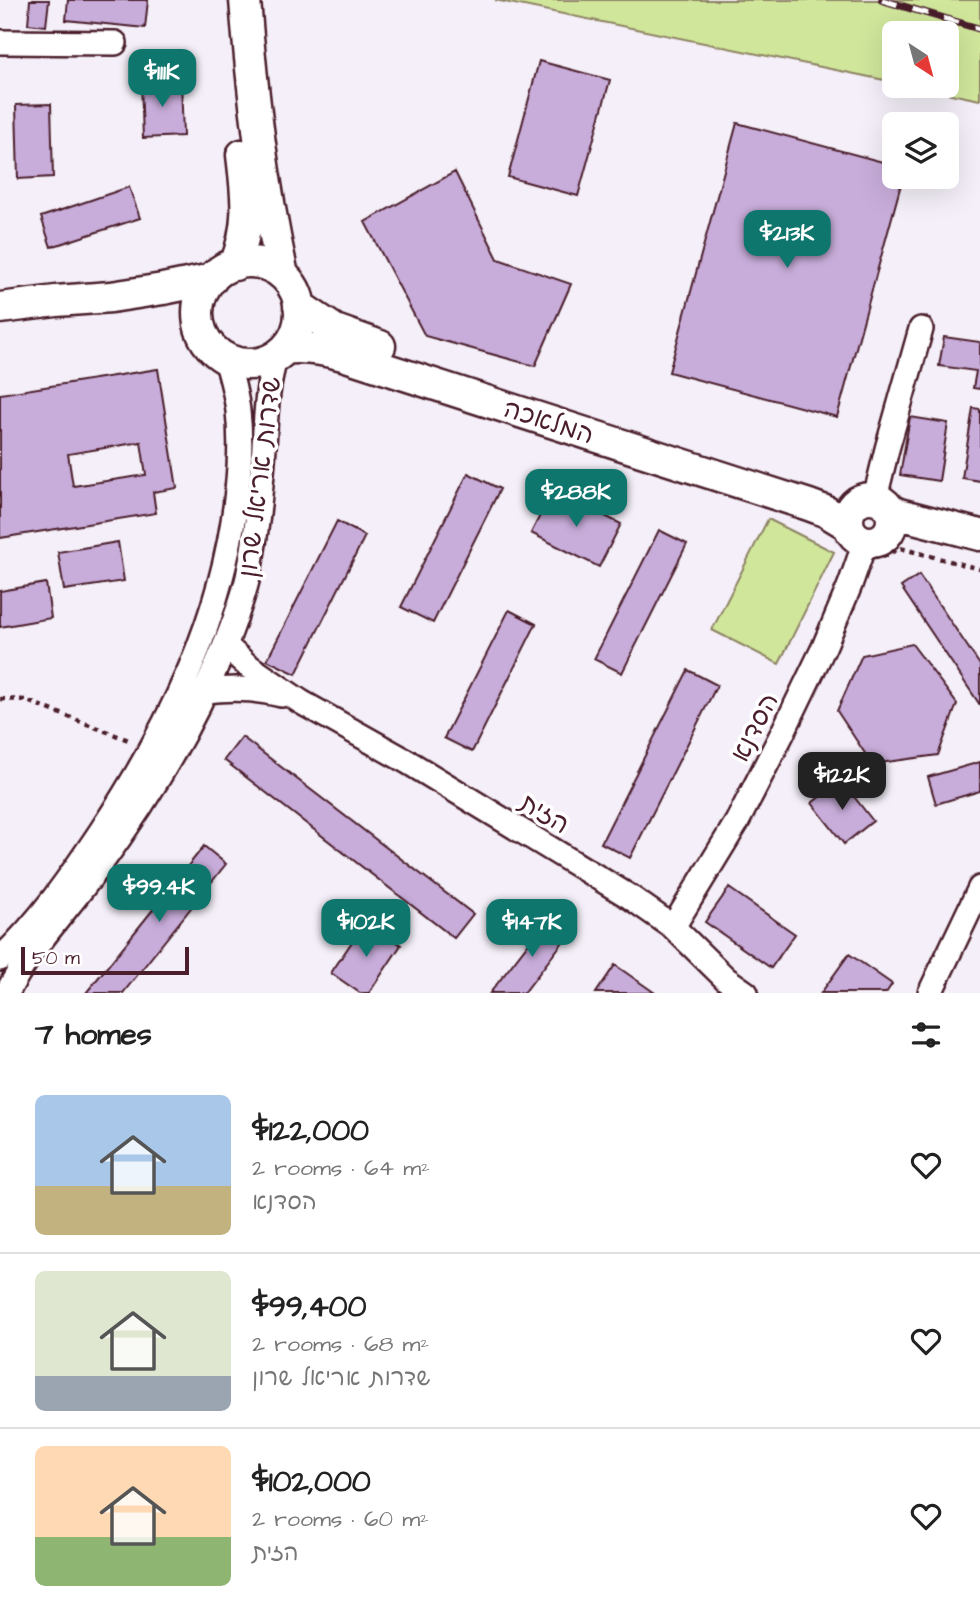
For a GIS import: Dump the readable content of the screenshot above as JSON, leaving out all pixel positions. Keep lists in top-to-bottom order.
{
  "streets": {
    "main road": ["המלאכה"],
    "street": ["שדרות אריאל שרון", "הסדנא", "הזית"]
  },
  "crossings": [
    ["המלאכה", "שדרות אריאל שרון"],
    ["המלאכה", "הסדנא"],
    ["שדרות אריאל שרון", "הזית"],
    ["הסדנא", "הזית"]
  ],
  "scale_bar": "50 m",
  "north": "bottom right",
  "page": {
    "price": [
      "$111K",
      "$213K",
      "$288K",
      "$122K",
      "$99.4K",
      "$102K",
      "$147K"
    ],
    "scale": "50 m",
    "heading": "7 homes",
    "list": [
      {
        "name": "$122,000",
        "note": "2 rooms · 64 m² · הסדנא"
      },
      {
        "name": "$99,400",
        "note": "2 rooms · 68 m² · שדרות אריאל שרון"
      },
      {
        "name": "$102,000",
        "note": "2 rooms · 60 m² · הזית"
      }
    ]
  }
}
